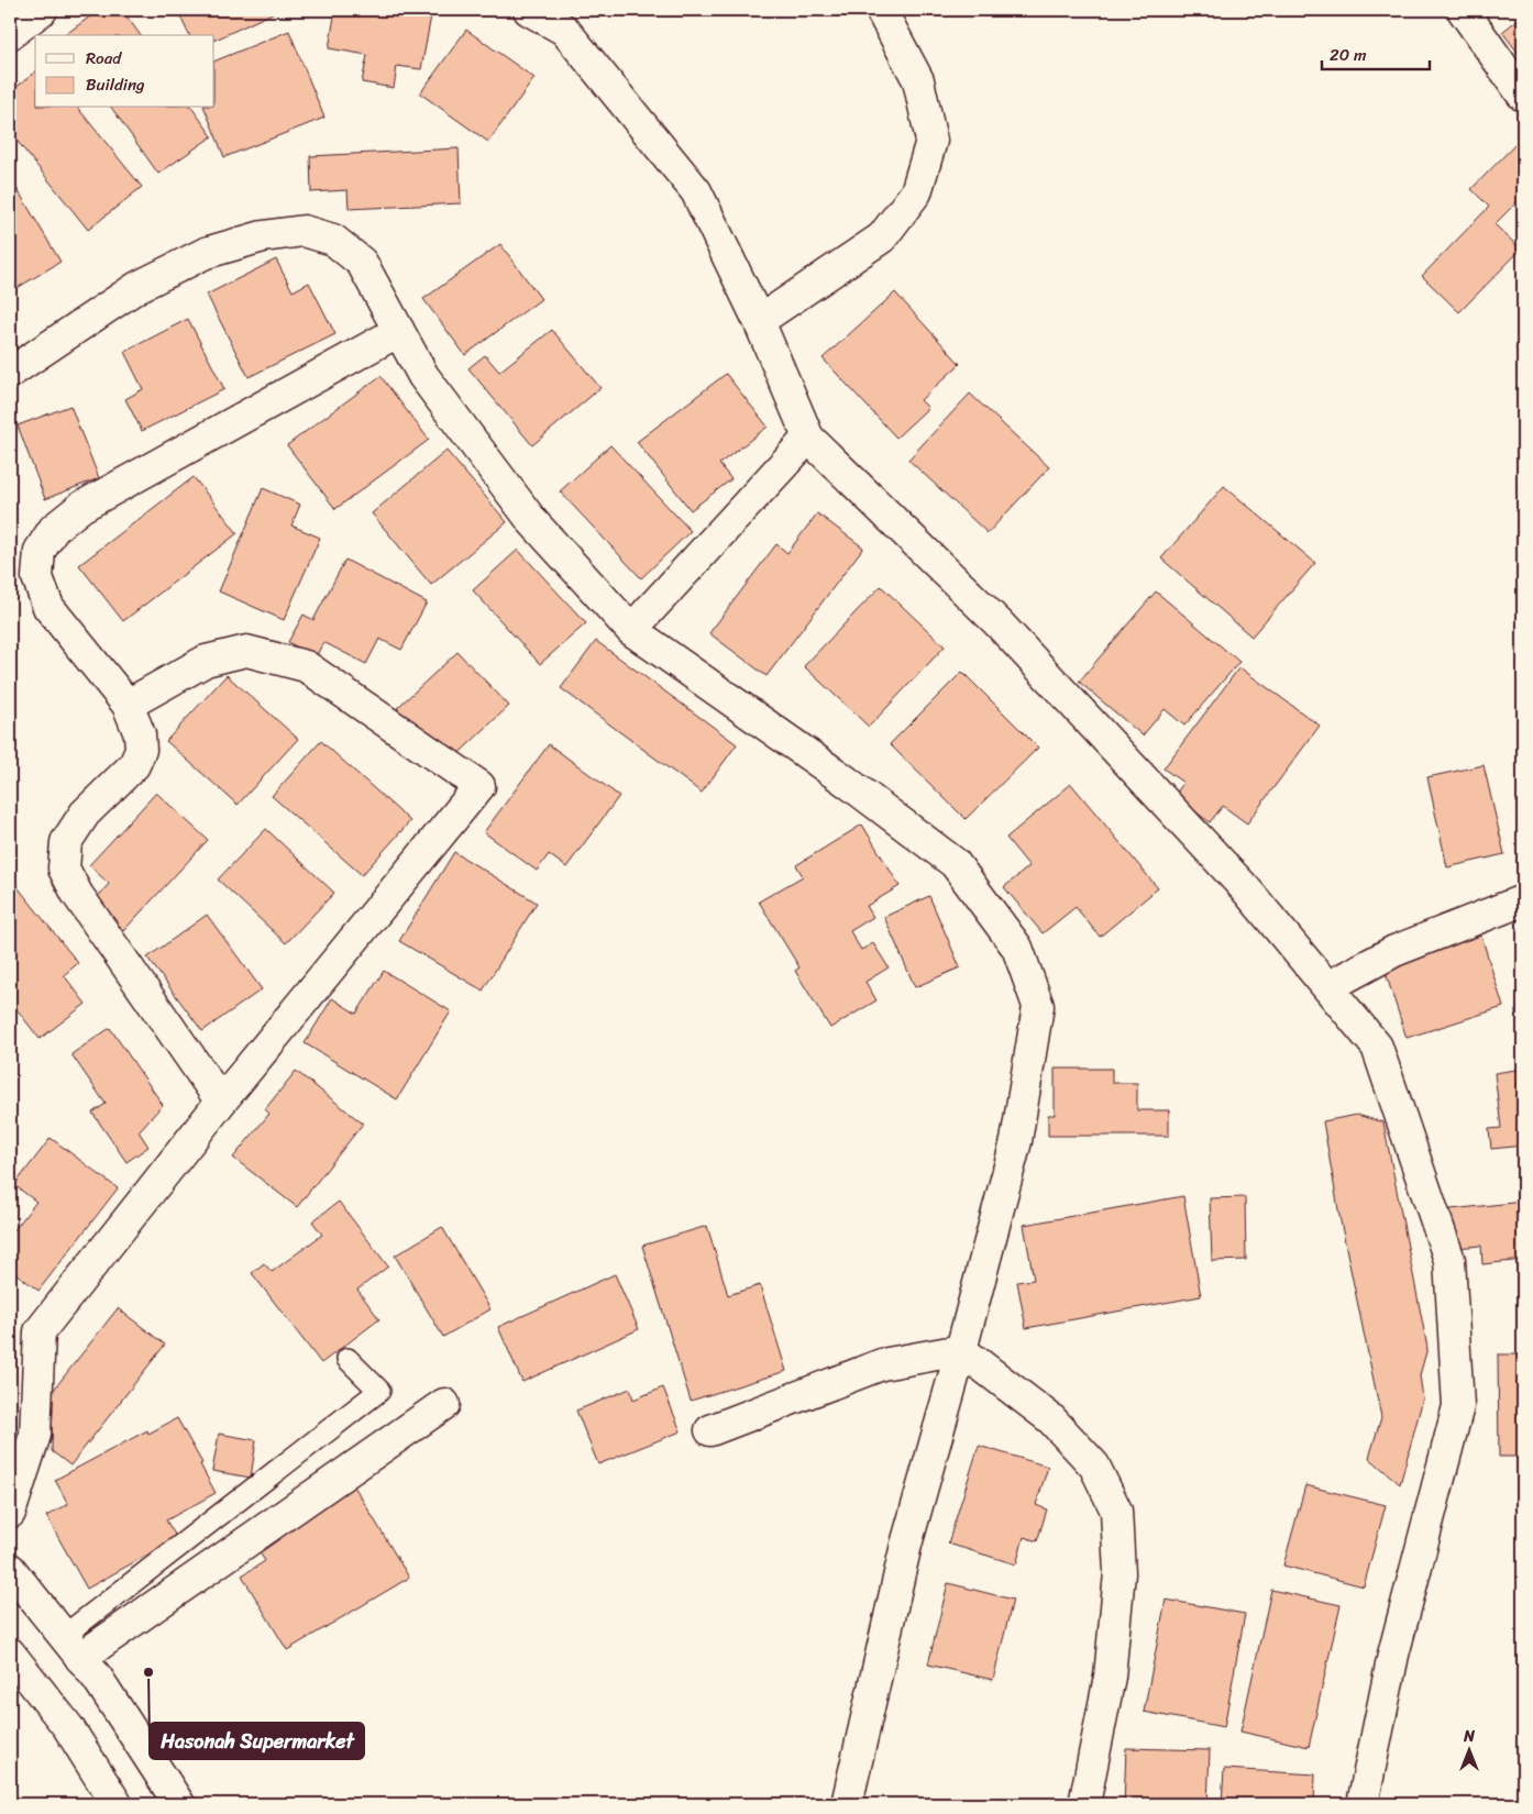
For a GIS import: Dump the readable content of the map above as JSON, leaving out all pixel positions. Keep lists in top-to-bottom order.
{
  "places": ["Hasonah Supermarket"],
  "legend": ["Road", "Building"],
  "scale_bar": "20 m",
  "north": "top"
}
